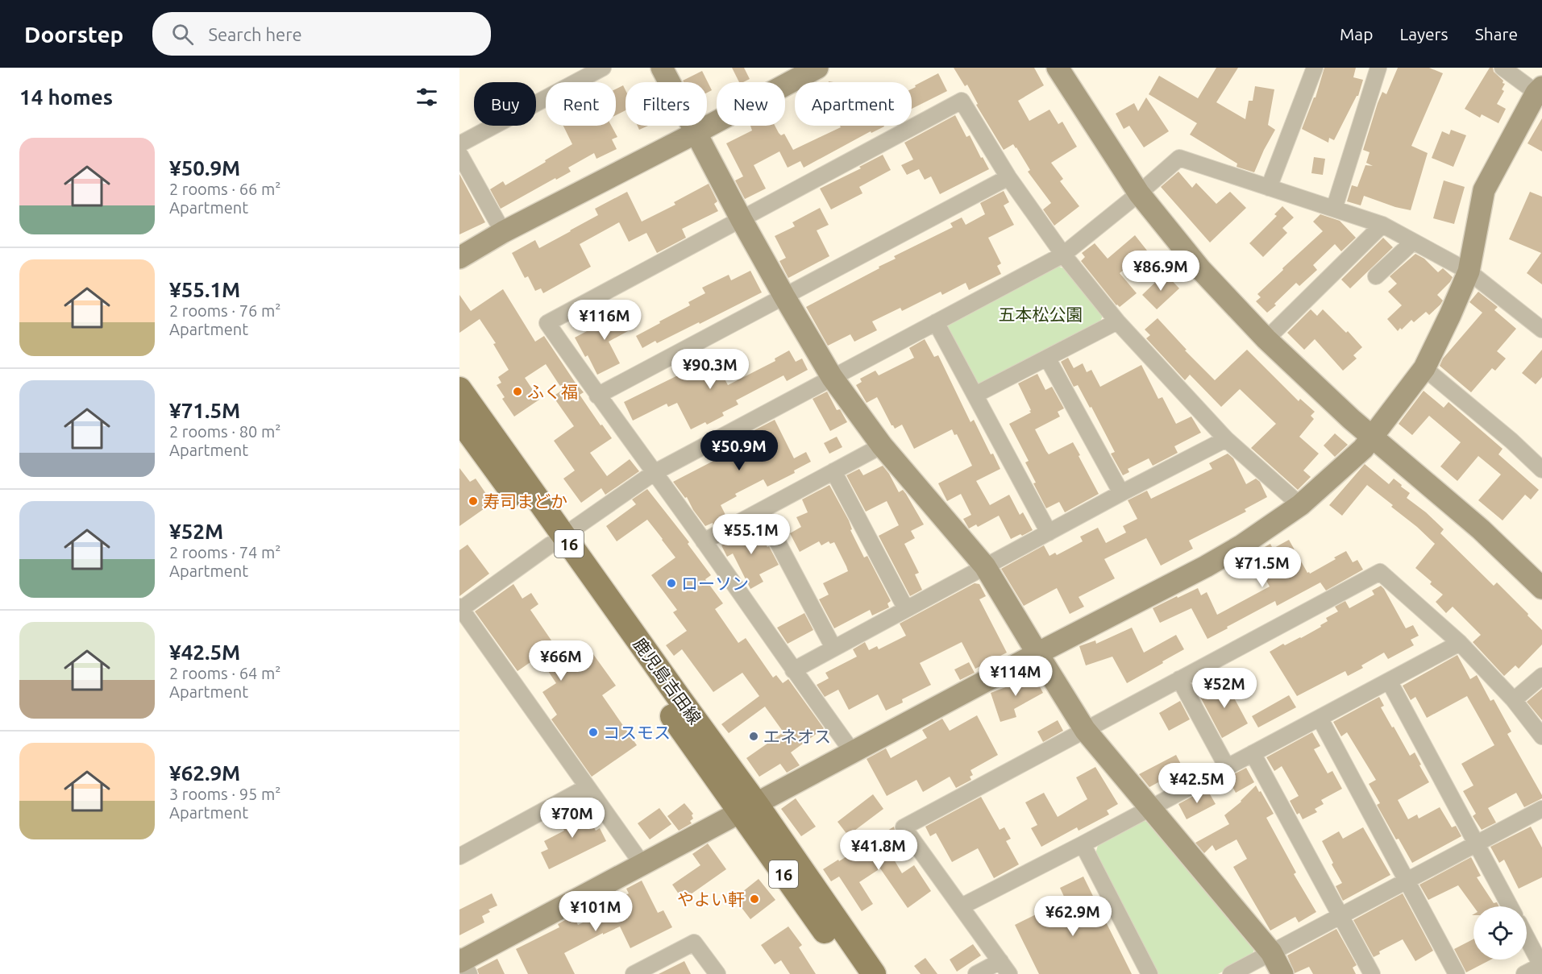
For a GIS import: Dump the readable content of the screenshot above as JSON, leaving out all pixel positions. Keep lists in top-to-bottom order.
{
  "streets": {
    "main road": ["16", "鹿児島吉田線"]
  },
  "parks": ["五本松公園"],
  "places": [
    "ふく福",
    "寿司まどか",
    "ローソン",
    "コスモス",
    "エネオス",
    "やよい軒"
  ],
  "page": {
    "header": "Doorstep",
    "search": "Search here",
    "nav": ["Map", "Layers", "Share"],
    "heading": "14 homes",
    "chip": [
      "Buy",
      "Rent",
      "Filters",
      "New",
      "Apartment"
    ],
    "list": [
      {
        "name": "¥50.9M",
        "note": "2 rooms · 66 m² · Apartment"
      },
      {
        "name": "¥55.1M",
        "note": "2 rooms · 76 m² · Apartment"
      },
      {
        "name": "¥71.5M",
        "note": "2 rooms · 80 m² · Apartment"
      },
      {
        "name": "¥52M",
        "note": "2 rooms · 74 m² · Apartment"
      },
      {
        "name": "¥42.5M",
        "note": "2 rooms · 64 m² · Apartment"
      },
      {
        "name": "¥62.9M",
        "note": "3 rooms · 95 m² · Apartment"
      }
    ],
    "price": [
      "¥86.9M",
      "¥116M",
      "¥90.3M",
      "¥50.9M",
      "¥55.1M",
      "¥71.5M",
      "¥66M",
      "¥114M",
      "¥52M",
      "¥42.5M",
      "¥70M",
      "¥41.8M",
      "¥101M",
      "¥62.9M"
    ]
  }
}
